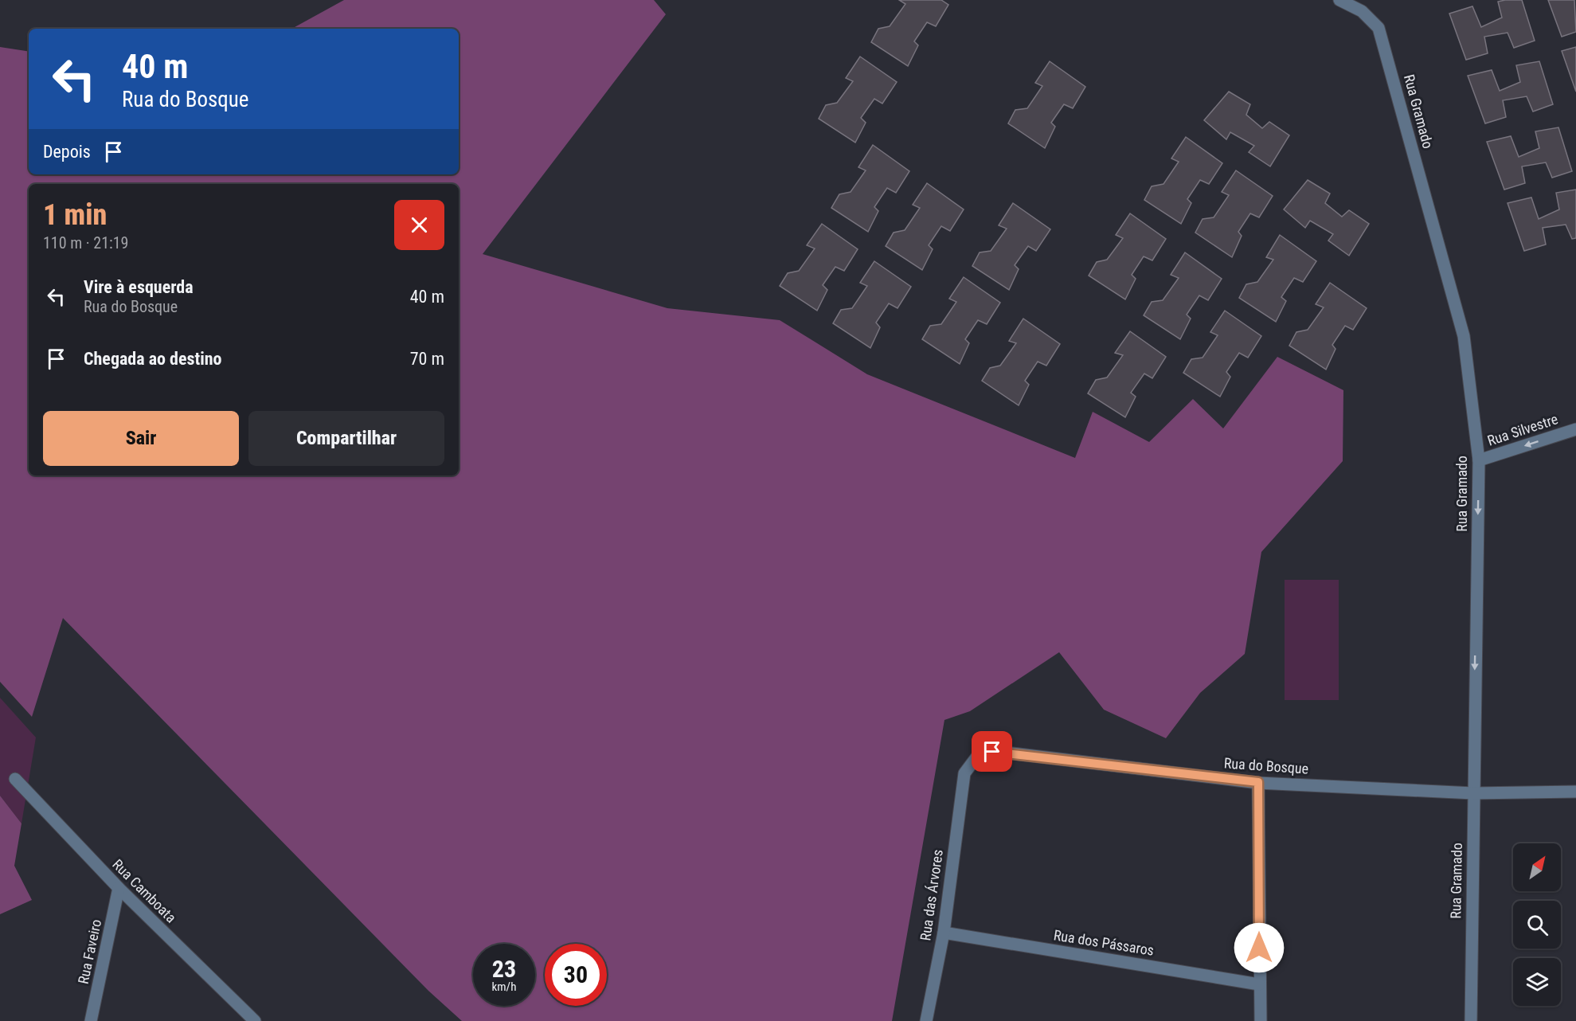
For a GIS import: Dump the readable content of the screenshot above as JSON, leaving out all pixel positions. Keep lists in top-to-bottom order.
{
  "streets": {
    "street": [
      "Rua Gramado",
      "Rua Silvestre",
      "Rua do Bosque",
      "Rua Camboata",
      "Rua das Árvores",
      "Rua dos Pássaros",
      "Rua Faveiro"
    ]
  },
  "crossings": [
    ["Rua Gramado", "Rua Silvestre"],
    ["Rua Gramado", "Rua do Bosque"],
    ["Rua do Bosque", "Rua das Árvores"],
    ["Rua Camboata", "Rua Faveiro"],
    ["Rua das Árvores", "Rua dos Pássaros"]
  ],
  "one_way": ["Rua Silvestre"],
  "north": "top right",
  "page": {
    "turn": ["40 m", "Rua do Bosque"],
    "then": "Depois",
    "heading": ["1 min", "110 m · 21:19"],
    "list": [
      {
        "name": "Vire à esquerda",
        "note": "Rua do Bosque",
        "value": "40 m"
      },
      {
        "name": "Chegada ao destino",
        "value": "70 m"
      }
    ],
    "buttons": ["Sair", "Compartilhar"],
    "speed": "23 km/h",
    "limit": "30"
  }
}
